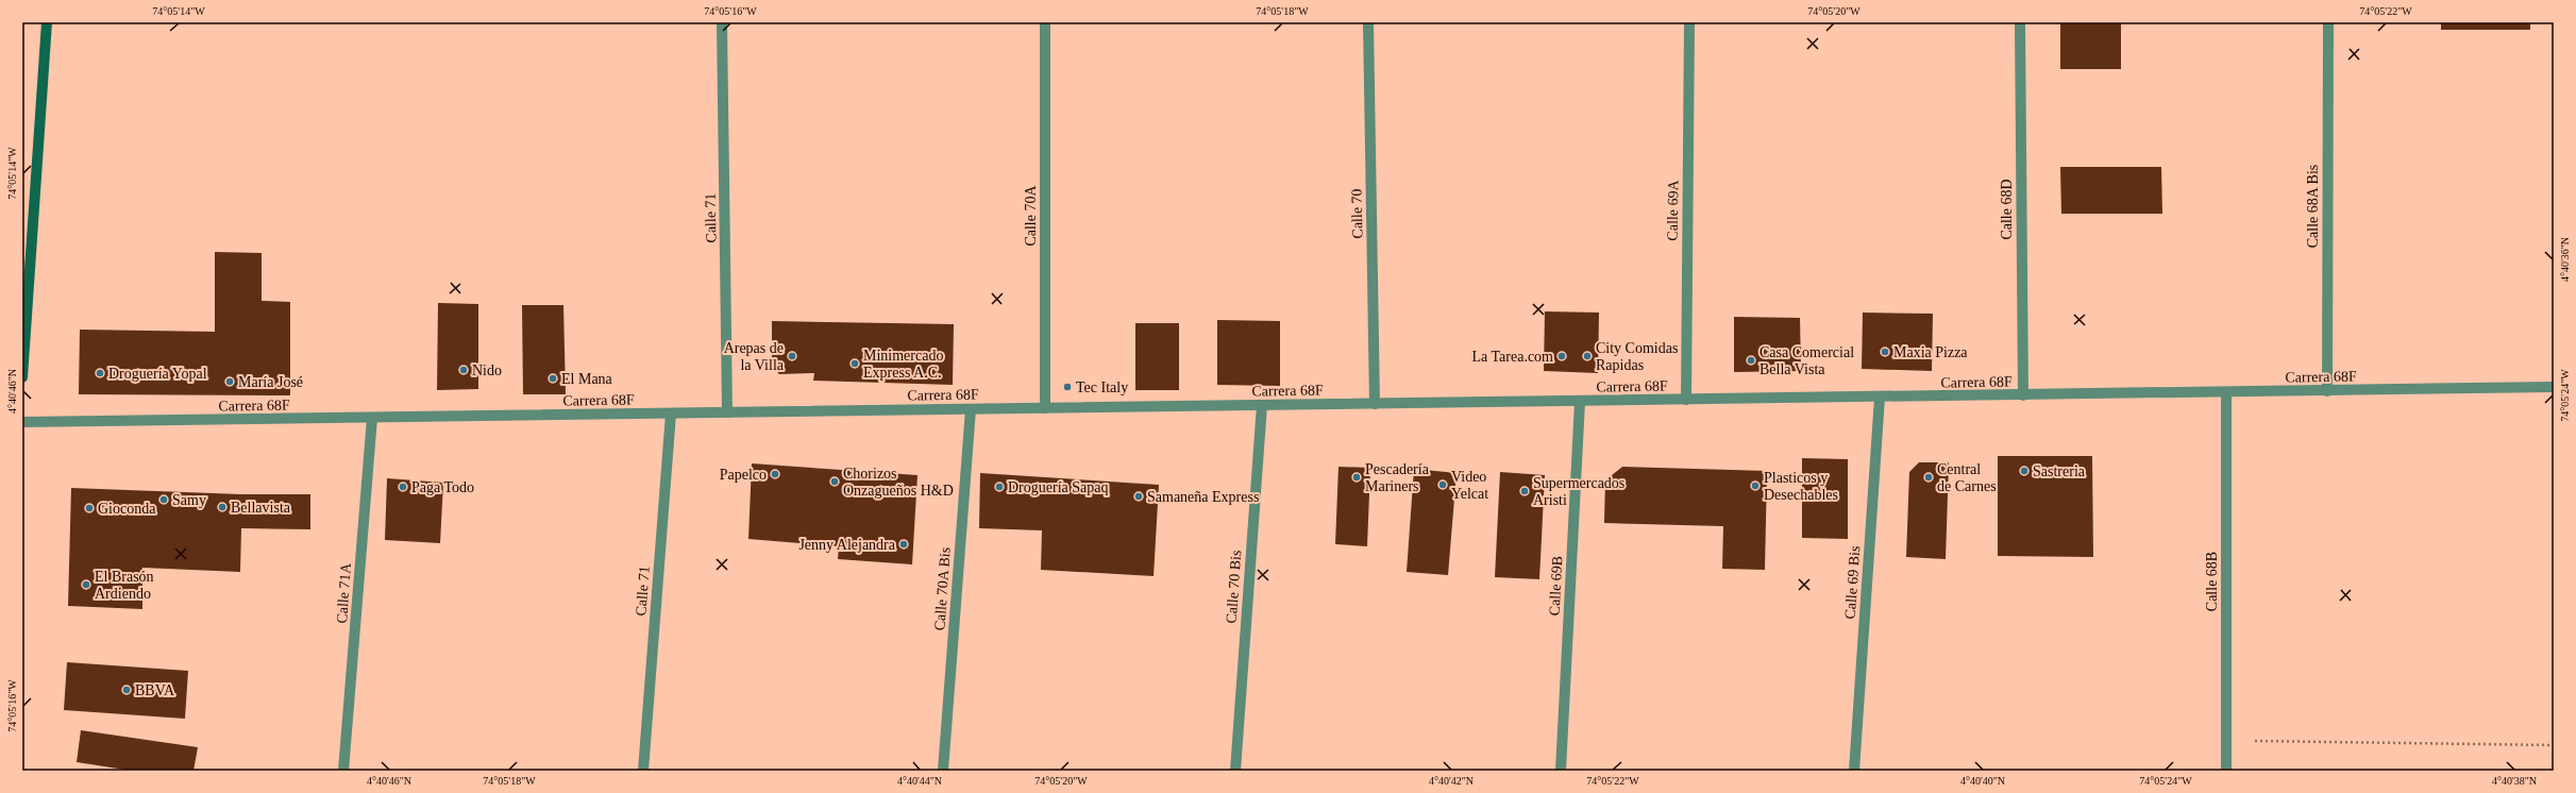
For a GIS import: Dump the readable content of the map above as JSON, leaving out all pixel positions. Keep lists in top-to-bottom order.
{
  "streets": {
    "street": [
      "Calle 68A Bis",
      "Calle 68D",
      "Calle 69A",
      "Calle 70",
      "Calle 70A",
      "Calle 71",
      "Carrera 68F",
      "Calle 68B",
      "Calle 69 Bis",
      "Calle 69B",
      "Calle 70 Bis",
      "Calle 70A Bis",
      "Calle 71A"
    ]
  },
  "crossings": [
    ["Calle 68A Bis", "Carrera 68F"],
    ["Calle 68D", "Carrera 68F"],
    ["Calle 69A", "Carrera 68F"],
    ["Calle 70", "Carrera 68F"],
    ["Calle 70A", "Carrera 68F"],
    ["Calle 71", "Carrera 68F"],
    ["Carrera 68F", "Calle 68B"],
    ["Carrera 68F", "Calle 69 Bis"],
    ["Carrera 68F", "Calle 69B"],
    ["Carrera 68F", "Calle 70 Bis"],
    ["Carrera 68F", "Calle 70A Bis"],
    ["Carrera 68F", "Calle 71A"]
  ],
  "places": [
    "Maxia Pizza",
    "Arepas de la Villa",
    "La Tarea.com",
    "City Comidas Rapidas",
    "Casa Comercial Bella Vista",
    "Minimercado Express A.C.",
    "Nido",
    "Droguería Yopal",
    "El Mana",
    "María José",
    "Tec Italy",
    "Sastreria",
    "Papelco",
    "Pescadería Mariners",
    "Central de Carnes",
    "Chorizos Onzagueños H&D",
    "Video Yelcat",
    "Plasticos y Desechables",
    "Paga Todo",
    "Droguería Sapaq",
    "Supermercados Aristi",
    "Samaneña Express",
    "Samy",
    "Bellavista",
    "Gioconda",
    "Jenny Alejandra",
    "El Brasón Ardiendo",
    "BBVA"
  ],
  "coordinates": [
    "74°05'14\"W",
    "74°05'16\"W",
    "74°05'18\"W",
    "74°05'20\"W",
    "74°05'22\"W",
    "4°40'36\"N",
    "4°40'46\"N",
    "74°05'24\"W",
    "4°40'44\"N",
    "4°40'42\"N",
    "4°40'40\"N",
    "4°40'38\"N"
  ]
}
